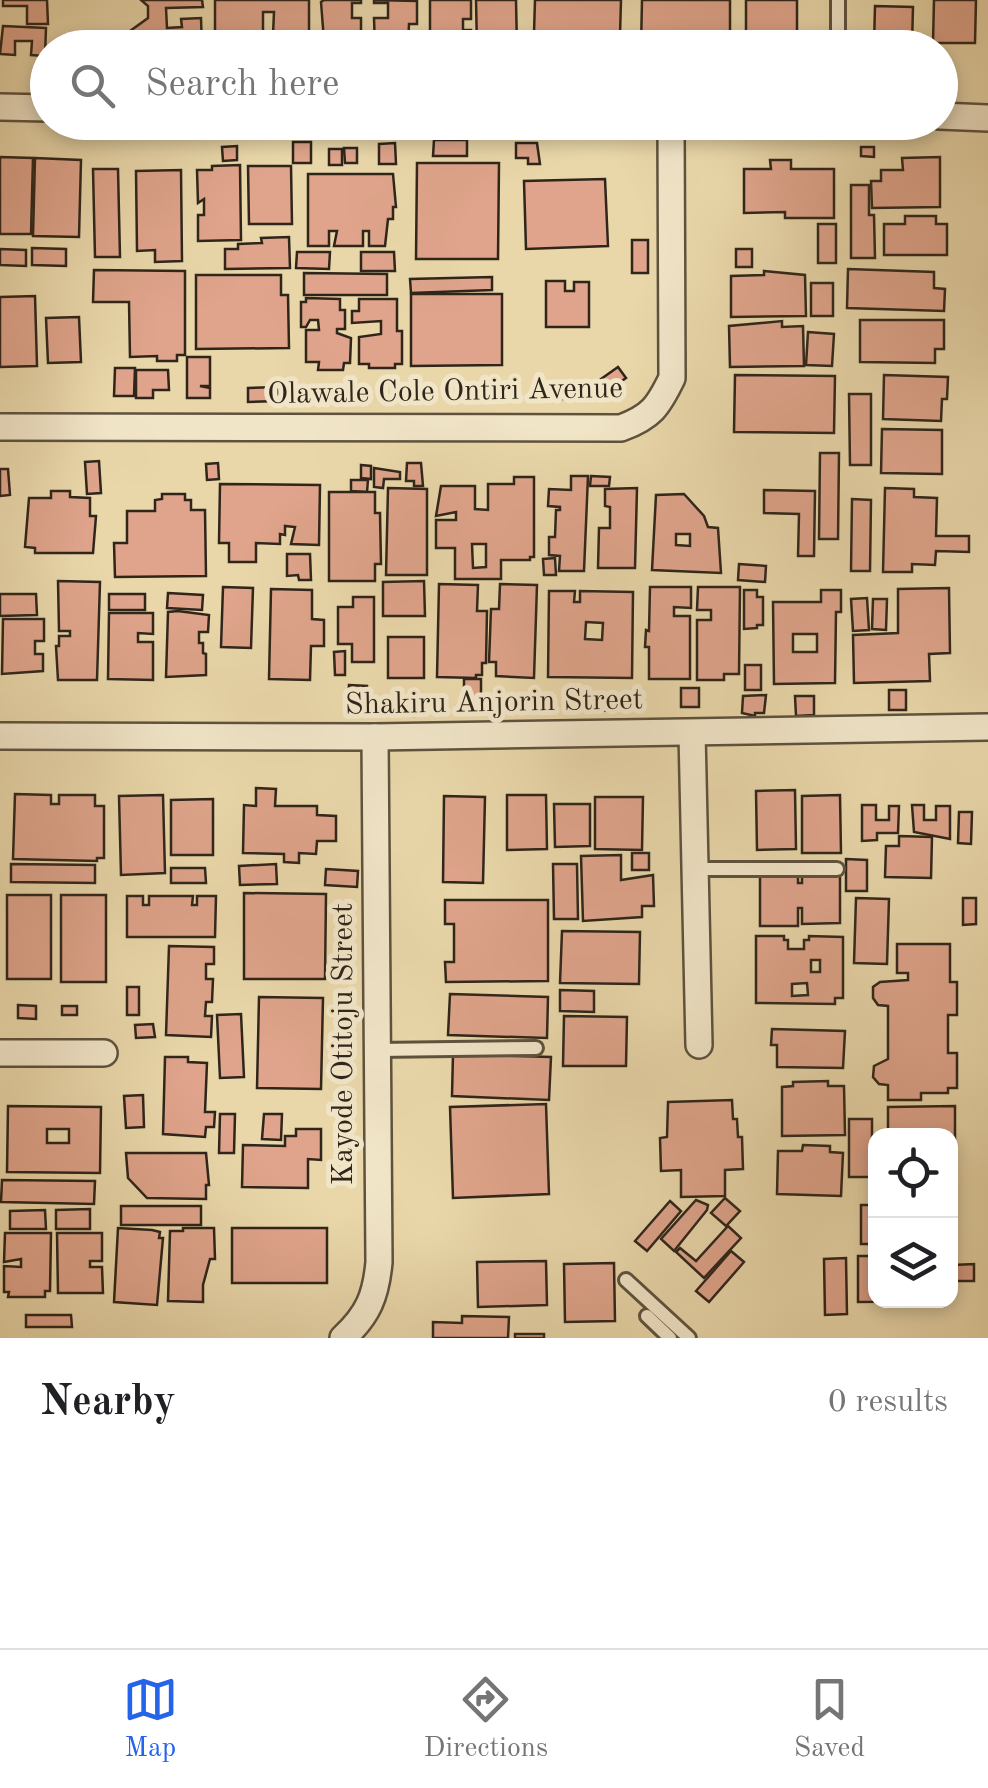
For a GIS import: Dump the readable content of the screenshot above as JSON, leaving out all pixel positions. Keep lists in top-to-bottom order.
{
  "streets": {
    "street": ["Olawale Cole Ontiri Avenue", "Shakiru Anjorin Street", "Kayode Otitoju Street"]
  },
  "crossings": [
    ["Shakiru Anjorin Street", "Kayode Otitoju Street"]
  ],
  "page": {
    "search": "Search here",
    "heading": ["Nearby", "0 results"],
    "nav": ["Map", "Directions", "Saved"]
  }
}
